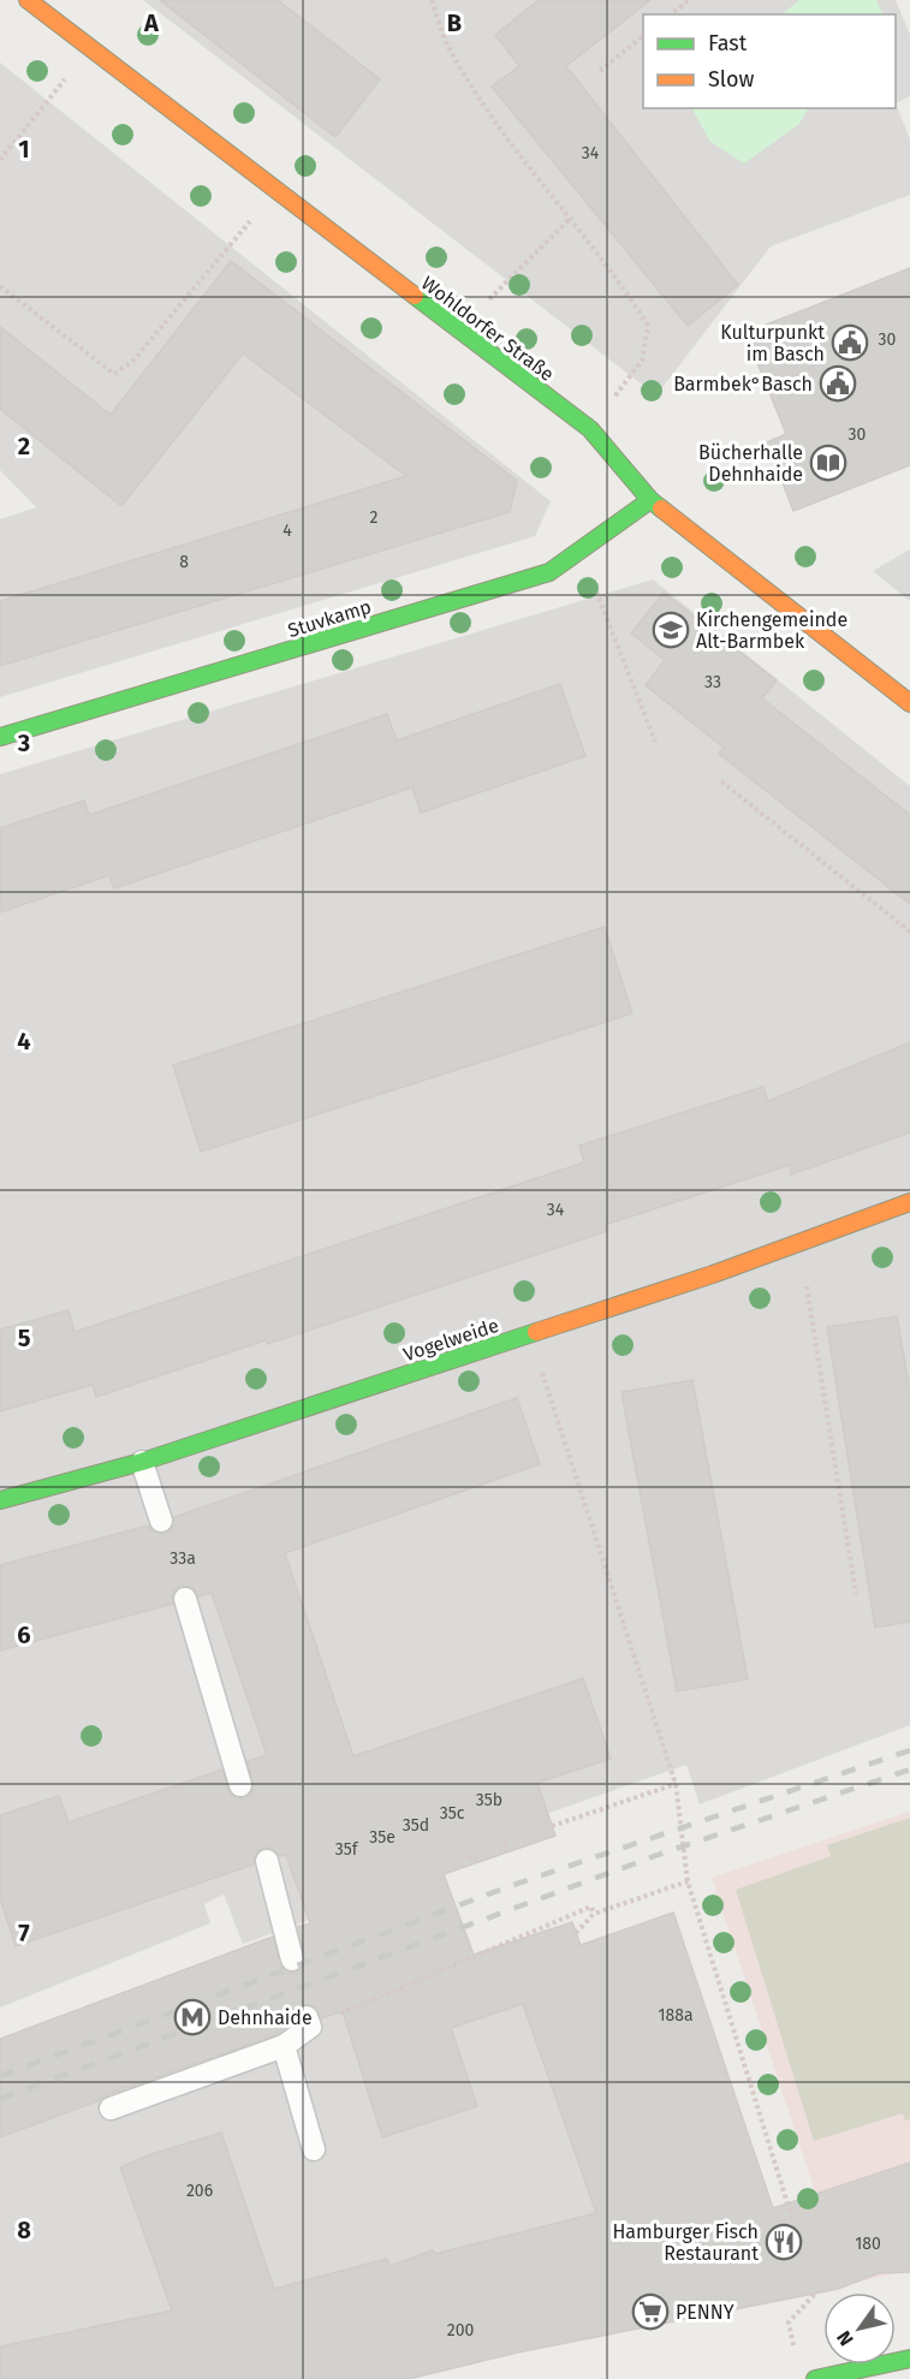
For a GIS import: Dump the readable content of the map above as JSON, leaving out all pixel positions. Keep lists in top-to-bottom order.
{
  "streets": {
    "street": ["Wohldorfer Straße", "Stuvkamp", "Vogelweide"]
  },
  "crossings": [
    ["Wohldorfer Straße", "Stuvkamp"]
  ],
  "places": {
    "public building": ["Kulturpunkt im Basch", "Barmbek°Basch"],
    "library": ["Bücherhalle Dehnhaide"],
    "school or university": ["Kirchengemeinde Alt-Barmbek"],
    "metro station": ["Dehnhaide"],
    "restaurant": ["Hamburger Fisch Restaurant"],
    "supermarket": ["PENNY"]
  },
  "house_numbers": [
    "34",
    "30",
    "30",
    "2",
    "4",
    "8",
    "33",
    "34",
    "33a",
    "35b",
    "35c",
    "35d",
    "35e",
    "35f",
    "188a",
    "206",
    "180",
    "200"
  ],
  "legend": ["Fast", "Slow"],
  "north": "bottom left",
  "grid": {
    "columns": ["A", "B"],
    "rows": [
      "1",
      "2",
      "3",
      "4",
      "5",
      "6",
      "7",
      "8"
    ]
  }
}
